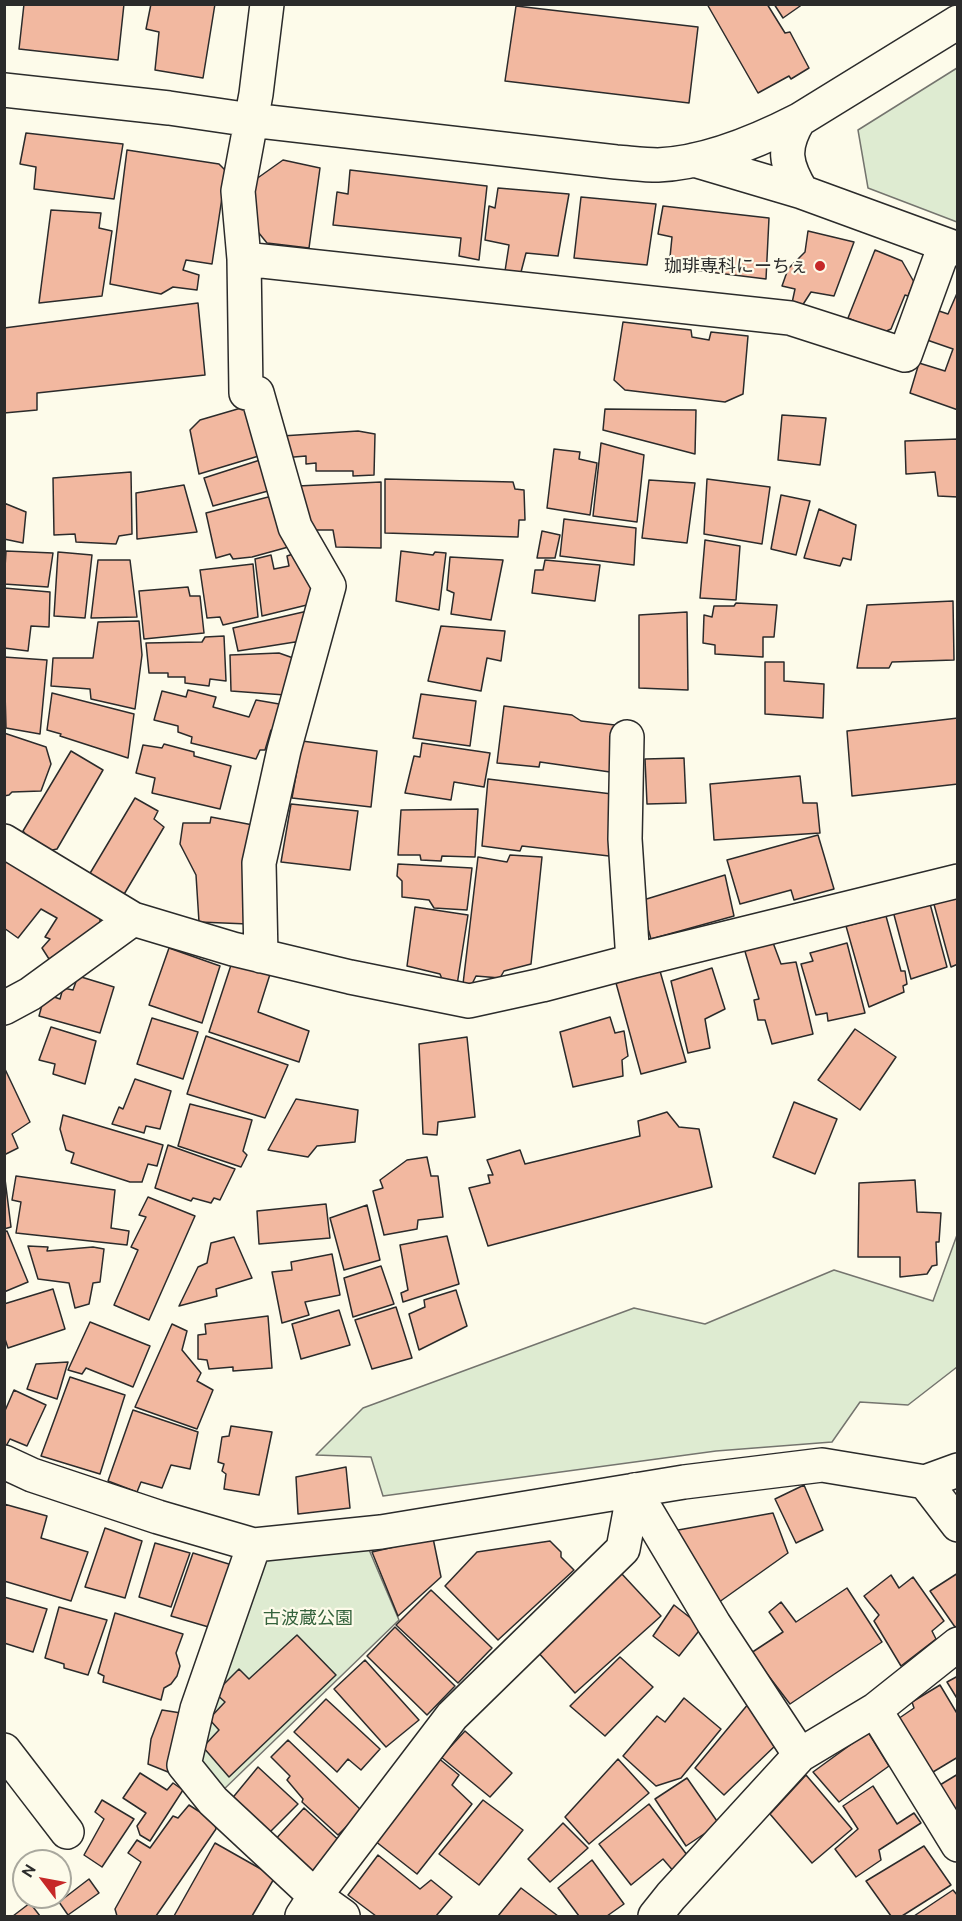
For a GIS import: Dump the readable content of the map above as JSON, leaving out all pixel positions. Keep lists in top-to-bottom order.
{
  "parks": ["古波蔵公園"],
  "places": ["珈琲専科にーちぇ"],
  "north": "top left"
}
